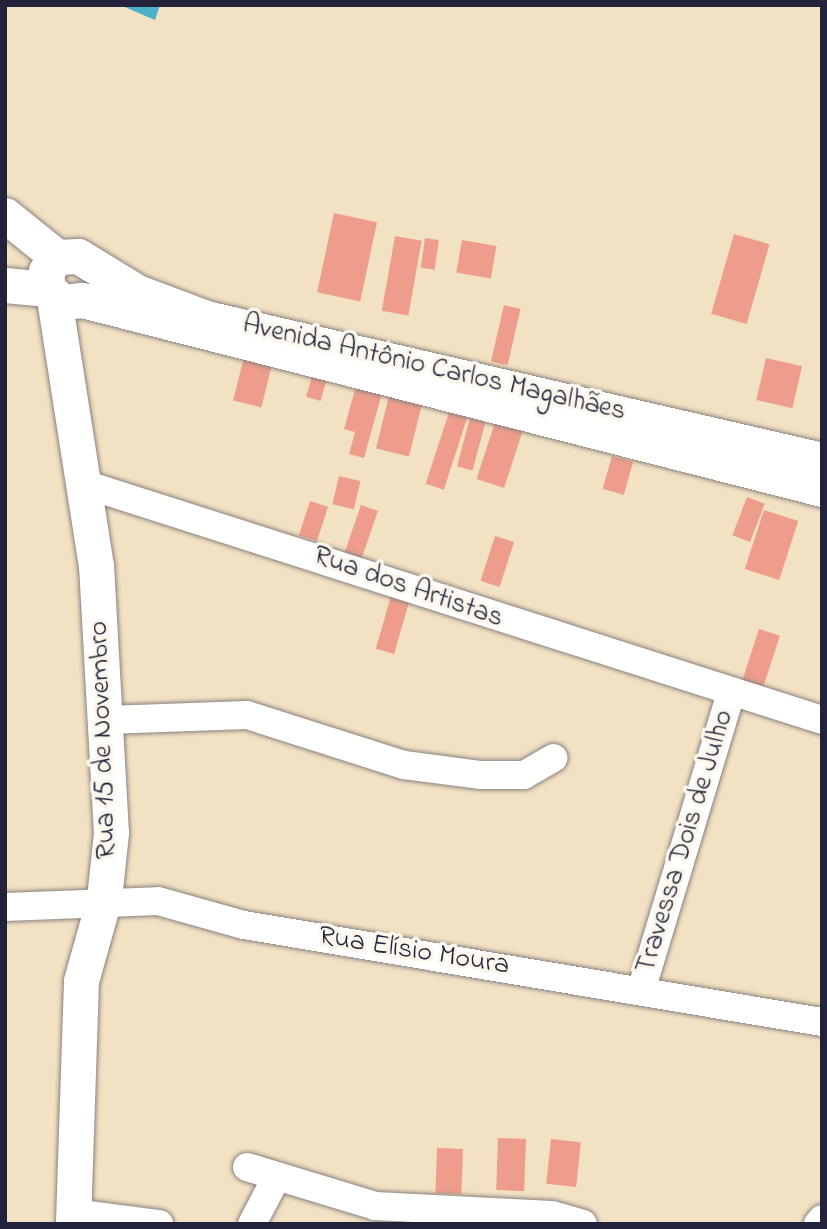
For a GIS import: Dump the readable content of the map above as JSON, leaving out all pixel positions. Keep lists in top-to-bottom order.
{
  "streets": {
    "street": [
      "Rua dos Artistas",
      "Rua 15 de Novembro",
      "Travessa Dois de Julho",
      "Rua Elísio Moura"
    ]
  },
  "crossings": [
    ["Rua dos Artistas", "Rua 15 de Novembro"],
    ["Rua dos Artistas", "Travessa Dois de Julho"],
    ["Rua 15 de Novembro", "Rua Elísio Moura"],
    ["Travessa Dois de Julho", "Rua Elísio Moura"]
  ]
}
